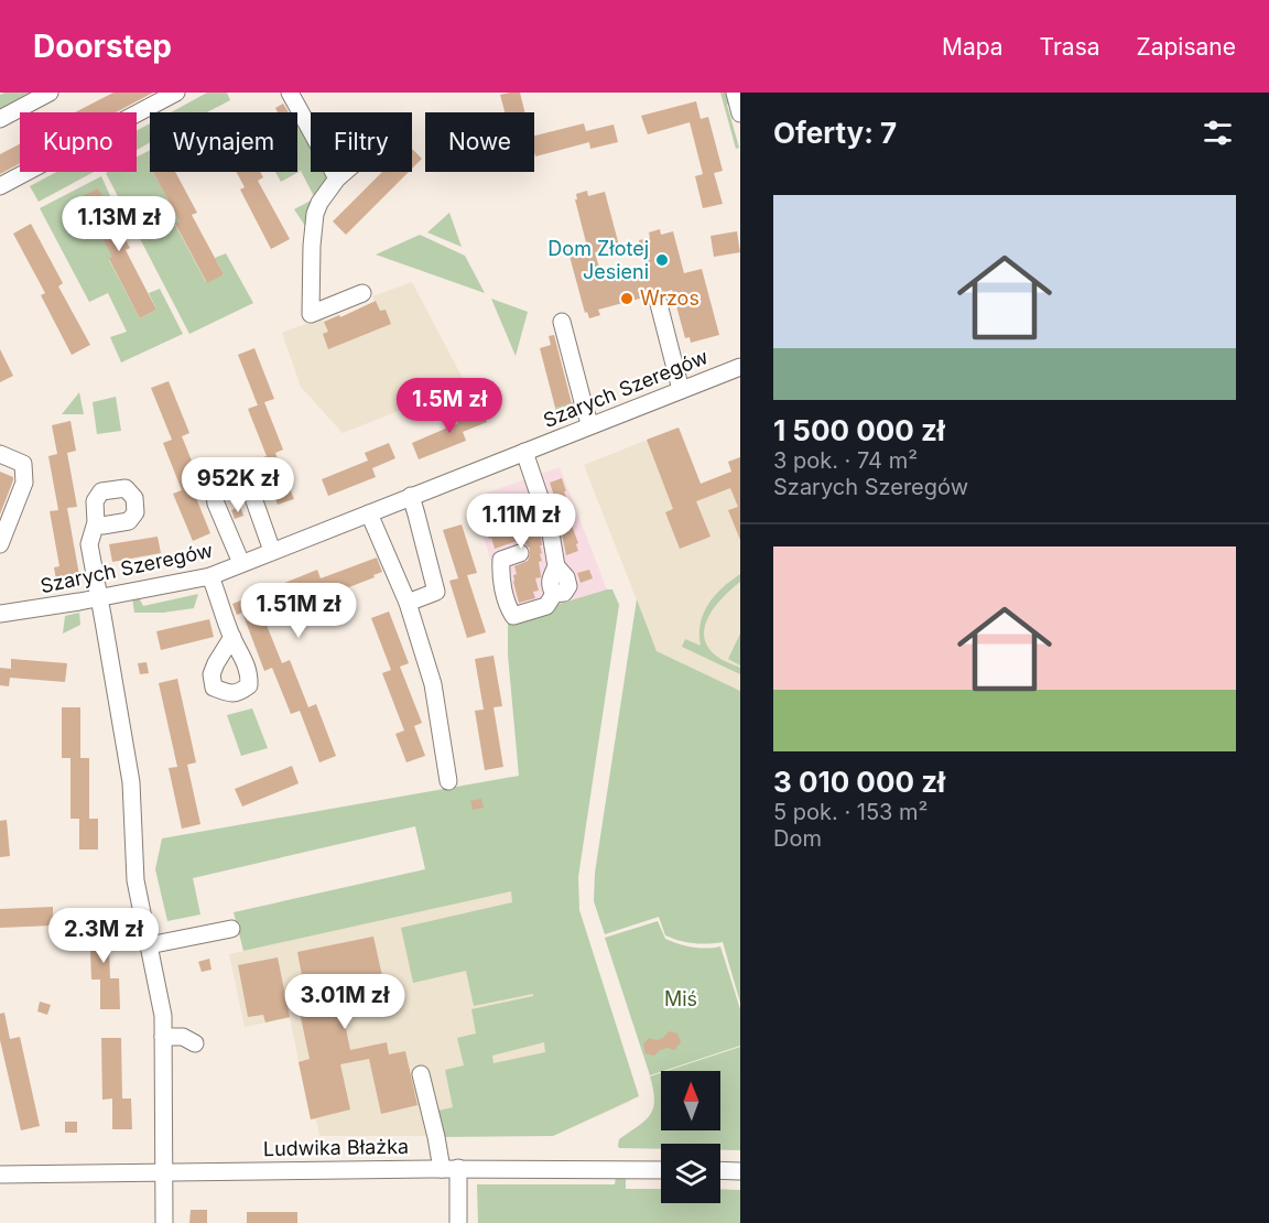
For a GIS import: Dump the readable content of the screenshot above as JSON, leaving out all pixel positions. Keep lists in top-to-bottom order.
{
  "streets": {
    "street": ["Szarych Szeregów", "Ludwika Błażka"]
  },
  "parks": ["Miś"],
  "places": ["Dom Złotej Jesieni", "Wrzos"],
  "north": "top",
  "page": {
    "header": "Doorstep",
    "nav": ["Mapa", "Trasa", "Zapisane"],
    "heading": "Oferty: 7",
    "chip": [
      "Kupno",
      "Wynajem",
      "Filtry",
      "Nowe"
    ],
    "list": [
      {
        "name": "1 500 000 zł",
        "note": "3 pok. · 74 m² · Szarych Szeregów"
      },
      {
        "name": "3 010 000 zł",
        "note": "5 pok. · 153 m² · Dom"
      }
    ],
    "price": [
      "1.13M zł",
      "1.5M zł",
      "952K zł",
      "1.11M zł",
      "1.51M zł",
      "2.3M zł",
      "3.01M zł"
    ]
  }
}
